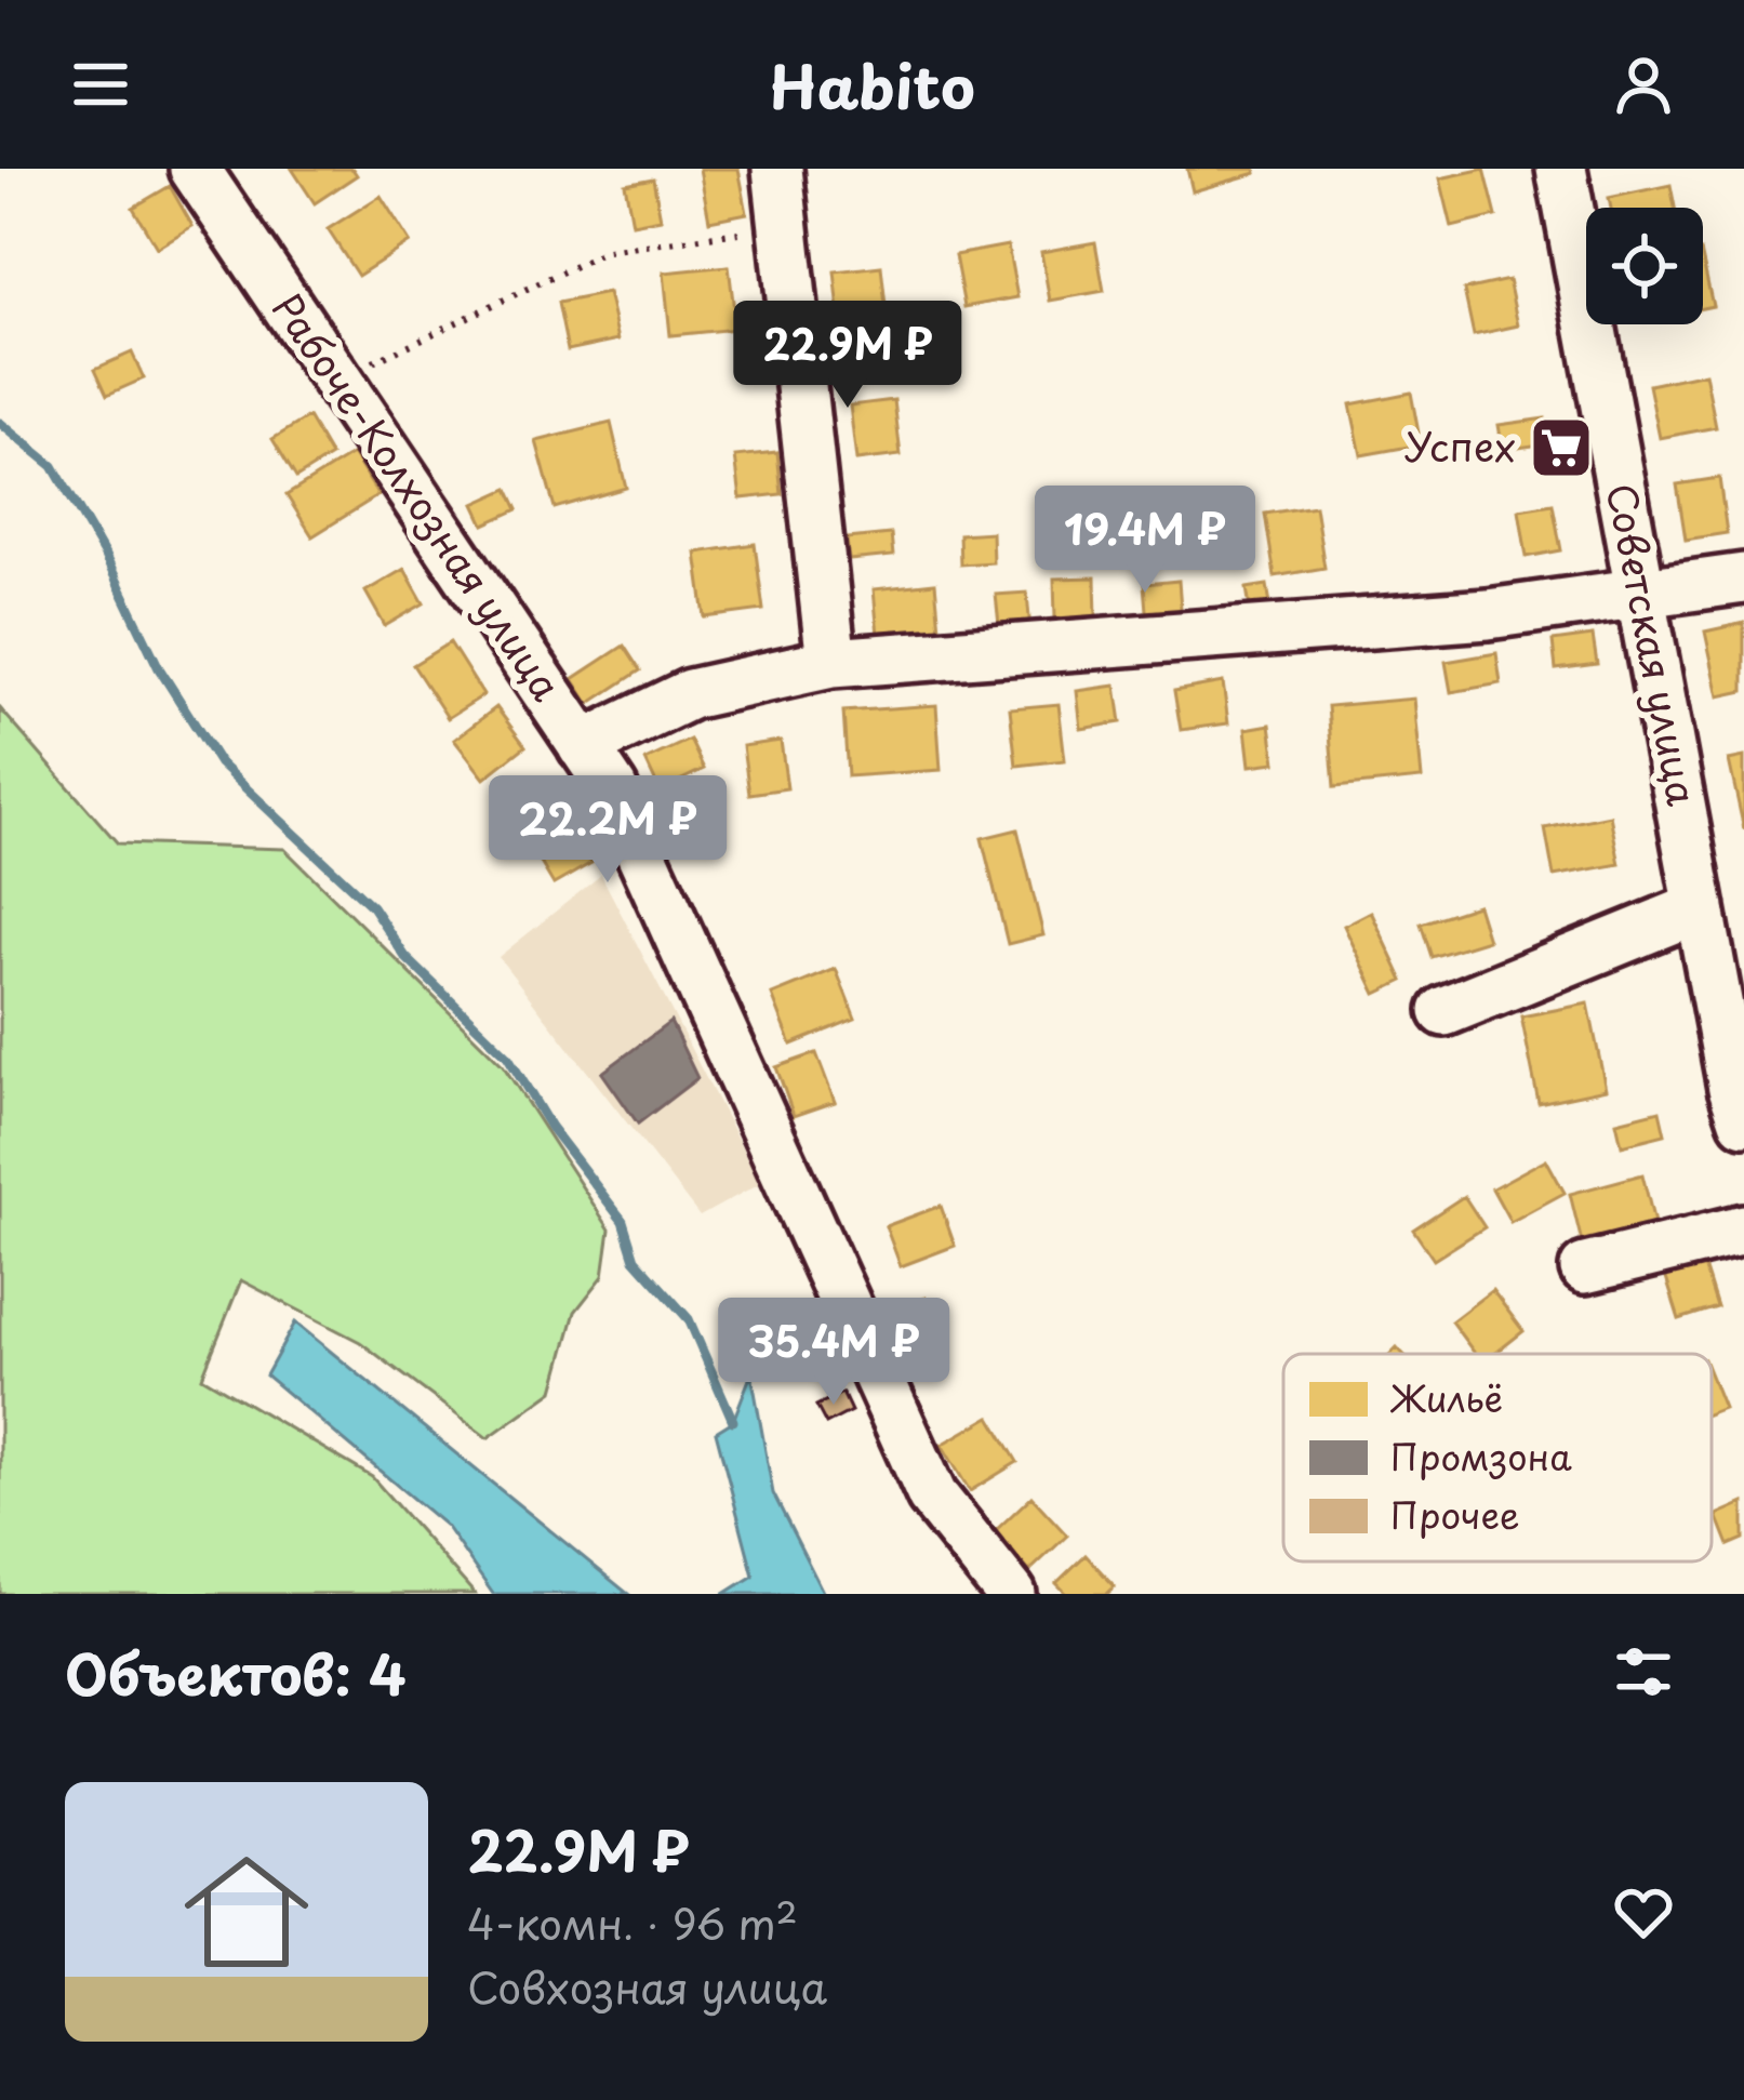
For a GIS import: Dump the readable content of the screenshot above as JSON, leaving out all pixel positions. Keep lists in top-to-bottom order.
{
  "streets": {
    "street": ["Рабоче-Колхозная улица", "Советская улица"]
  },
  "places": {
    "supermarket": ["Успех"]
  },
  "legend": ["Жильё", "Промзона", "Прочее"],
  "page": {
    "header": "Habito",
    "price": [
      "22.9M ₽",
      "19.4M ₽",
      "22.2M ₽",
      "35.4M ₽"
    ],
    "heading": "Объектов: 4",
    "list": [
      {
        "name": "22.9M ₽",
        "note": "4-комн. · 96 m² · Совхозная улица"
      }
    ]
  }
}
